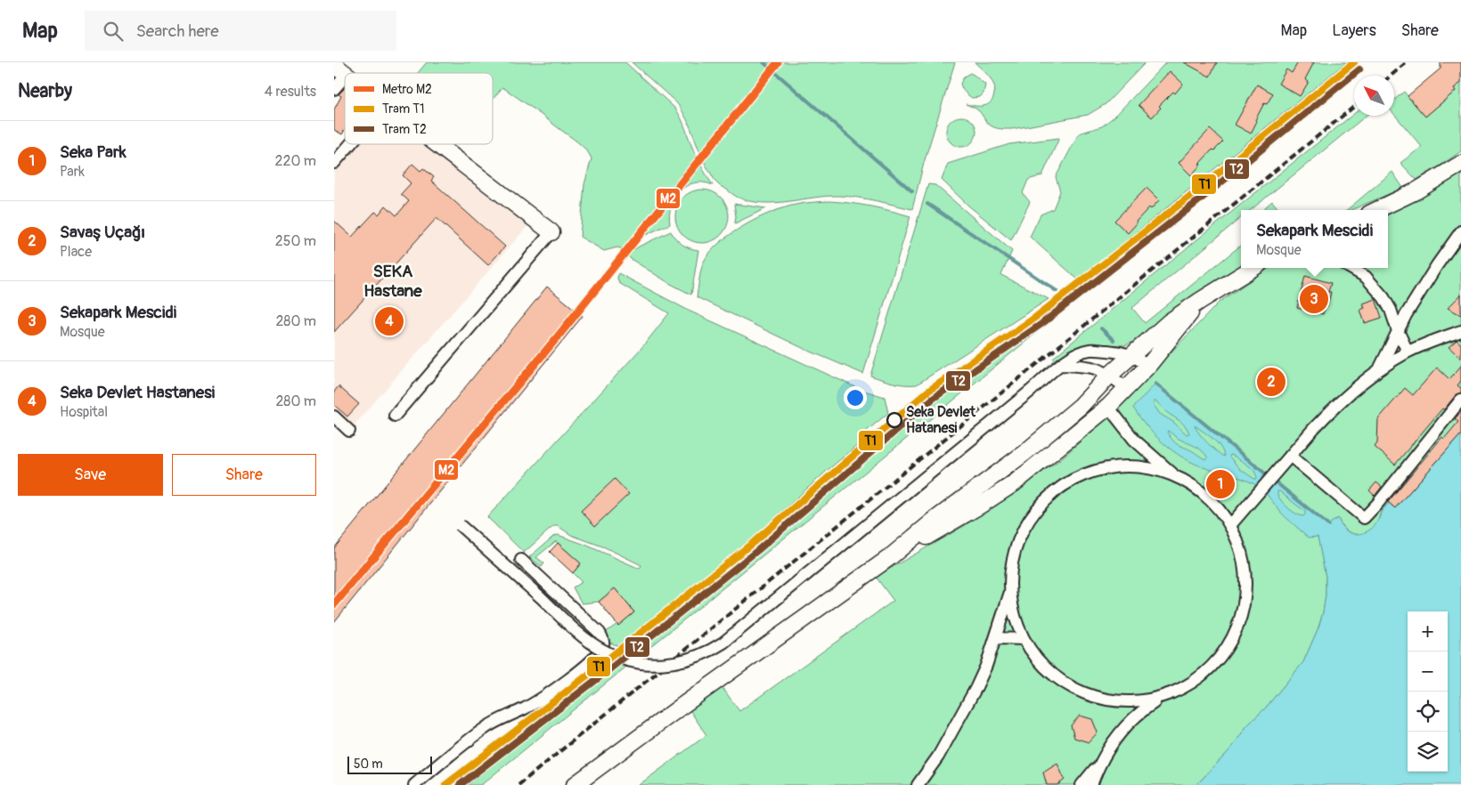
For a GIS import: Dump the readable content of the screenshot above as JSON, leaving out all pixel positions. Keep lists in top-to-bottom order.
{
  "districts": ["SEKA Hastane"],
  "places": ["Seka Devlet Hatanesi"],
  "lines": ["metro line M2", "tram line T1", "tram line T2"],
  "legend": ["Metro M2", "Tram T1", "Tram T2"],
  "scale_bar": "50 m",
  "north": "top left",
  "page": {
    "header": "Map",
    "search": "Search here",
    "nav": ["Map", "Layers", "Share"],
    "heading": ["Nearby", "4 results"],
    "list": [
      {
        "mark": "1",
        "name": "Seka Park",
        "note": "Park",
        "value": "220 m"
      },
      {
        "mark": "2",
        "name": "Savaş Uçağı",
        "note": "Place",
        "value": "250 m"
      },
      {
        "mark": "3",
        "name": "Sekapark Mescidi",
        "note": "Mosque",
        "value": "280 m"
      },
      {
        "mark": "4",
        "name": "Seka Devlet Hastanesi",
        "note": "Hospital",
        "value": "280 m"
      }
    ],
    "popup": ["Sekapark Mescidi", "Mosque"],
    "pins": [
      "3",
      "4",
      "2",
      "1"
    ],
    "buttons": ["Save", "Share"],
    "map_buttons": ["+", "−"],
    "scale": "50 m"
  }
}
